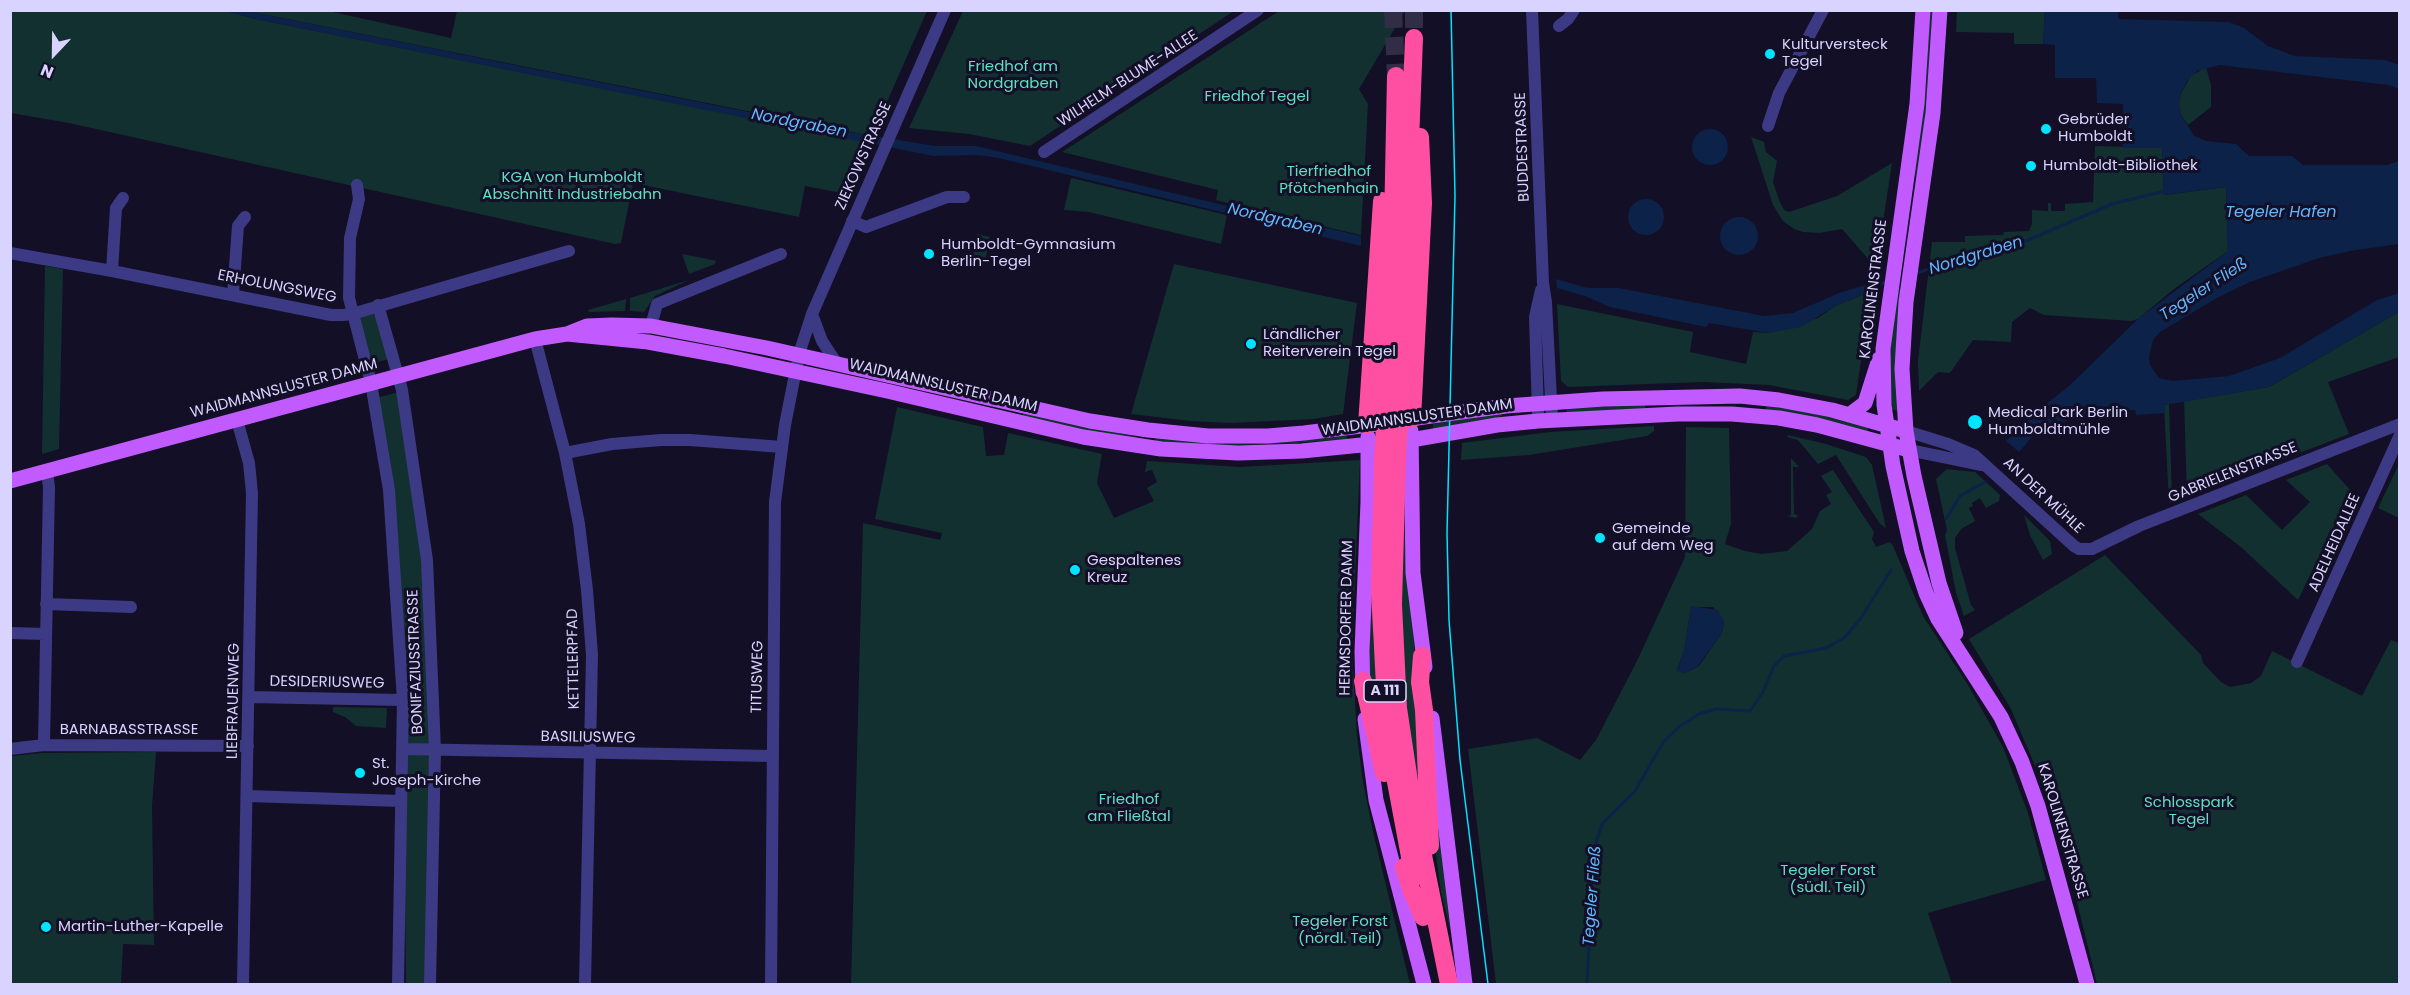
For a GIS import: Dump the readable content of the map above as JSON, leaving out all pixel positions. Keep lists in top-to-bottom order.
{
  "streets": {
    "highway": ["A 111"],
    "main road": ["KAROLINENSTRASSE", "WAIDMANNSLUSTER DAMM", "HERMSDORFER DAMM"],
    "street": [
      "WILHELM-BLUME-ALLEE",
      "BUDDESTRASSE",
      "ZIEKOWSTRASSE",
      "ERHOLUNGSWEG",
      "GABRIELENSTRASSE",
      "AN DER MÜHLE",
      "ADELHEIDALLEE",
      "KETTELERPFAD",
      "BONIFAZIUSSTRASSE",
      "TITUSWEG",
      "DESIDERIUSWEG",
      "LIEBFRAUENWEG",
      "BARNABASSTRASSE",
      "BASILIUSWEG"
    ]
  },
  "crossings": [
    ["BUDDESTRASSE", "WAIDMANNSLUSTER DAMM"],
    ["ZIEKOWSTRASSE", "WAIDMANNSLUSTER DAMM"],
    ["ZIEKOWSTRASSE", "TITUSWEG"],
    ["ERHOLUNGSWEG", "BONIFAZIUSSTRASSE"],
    ["KAROLINENSTRASSE", "WAIDMANNSLUSTER DAMM"],
    ["KAROLINENSTRASSE", "AN DER MÜHLE"],
    ["WAIDMANNSLUSTER DAMM", "AN DER MÜHLE"],
    ["WAIDMANNSLUSTER DAMM", "HERMSDORFER DAMM"],
    ["WAIDMANNSLUSTER DAMM", "KETTELERPFAD"],
    ["WAIDMANNSLUSTER DAMM", "BONIFAZIUSSTRASSE"],
    ["WAIDMANNSLUSTER DAMM", "TITUSWEG"],
    ["WAIDMANNSLUSTER DAMM", "LIEBFRAUENWEG"],
    ["GABRIELENSTRASSE", "AN DER MÜHLE"],
    ["KETTELERPFAD", "BASILIUSWEG"],
    ["BONIFAZIUSSTRASSE", "DESIDERIUSWEG"],
    ["BONIFAZIUSSTRASSE", "BASILIUSWEG"],
    ["TITUSWEG", "BASILIUSWEG"],
    ["DESIDERIUSWEG", "LIEBFRAUENWEG"],
    ["LIEBFRAUENWEG", "BARNABASSTRASSE"]
  ],
  "water": ["Nordgraben", "Tegeler Hafen", "Tegeler Fließ"],
  "parks": [
    "Friedhof am Nordgraben",
    "Friedhof Tegel",
    "Tierfriedhof Pfötchenhain",
    "KGA von Humboldt Abschnitt Industriebahn",
    "Friedhof am Fließtal",
    "Schlosspark Tegel",
    "Tegeler Forst (südl. Teil)",
    "Tegeler Forst (nördl. Teil)"
  ],
  "places": [
    "Kulturversteck Tegel",
    "Gebrüder Humboldt",
    "Humboldt-Bibliothek",
    "Humboldt-Gymnasium Berlin-Tegel",
    "Ländlicher Reiterverein Tegel",
    "Medical Park Berlin Humboldtmühle",
    "Gemeinde auf dem Weg",
    "Gespaltenes Kreuz",
    "St. Joseph-Kirche",
    "Martin-Luther-Kapelle"
  ],
  "north": "bottom"
}
